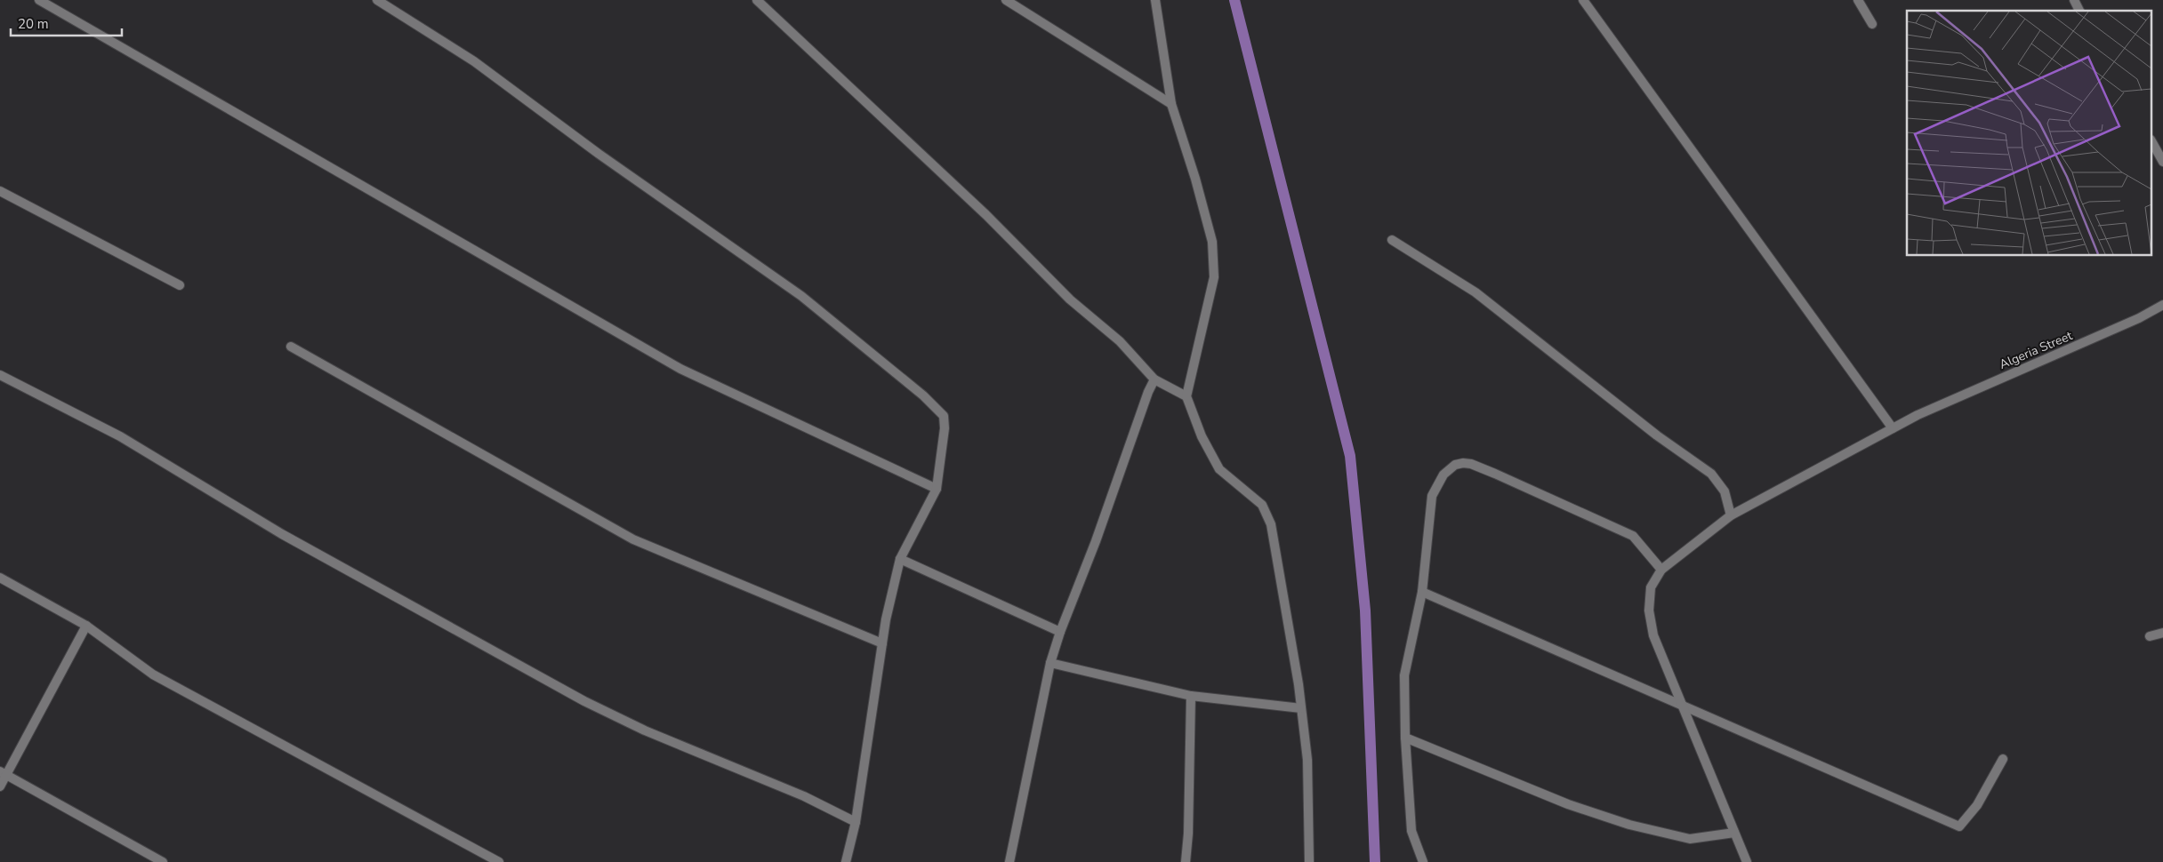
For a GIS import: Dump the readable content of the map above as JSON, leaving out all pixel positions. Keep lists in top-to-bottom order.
{
  "streets": {
    "street": ["Algeria Street"]
  },
  "scale_bar": "20 m"
}
